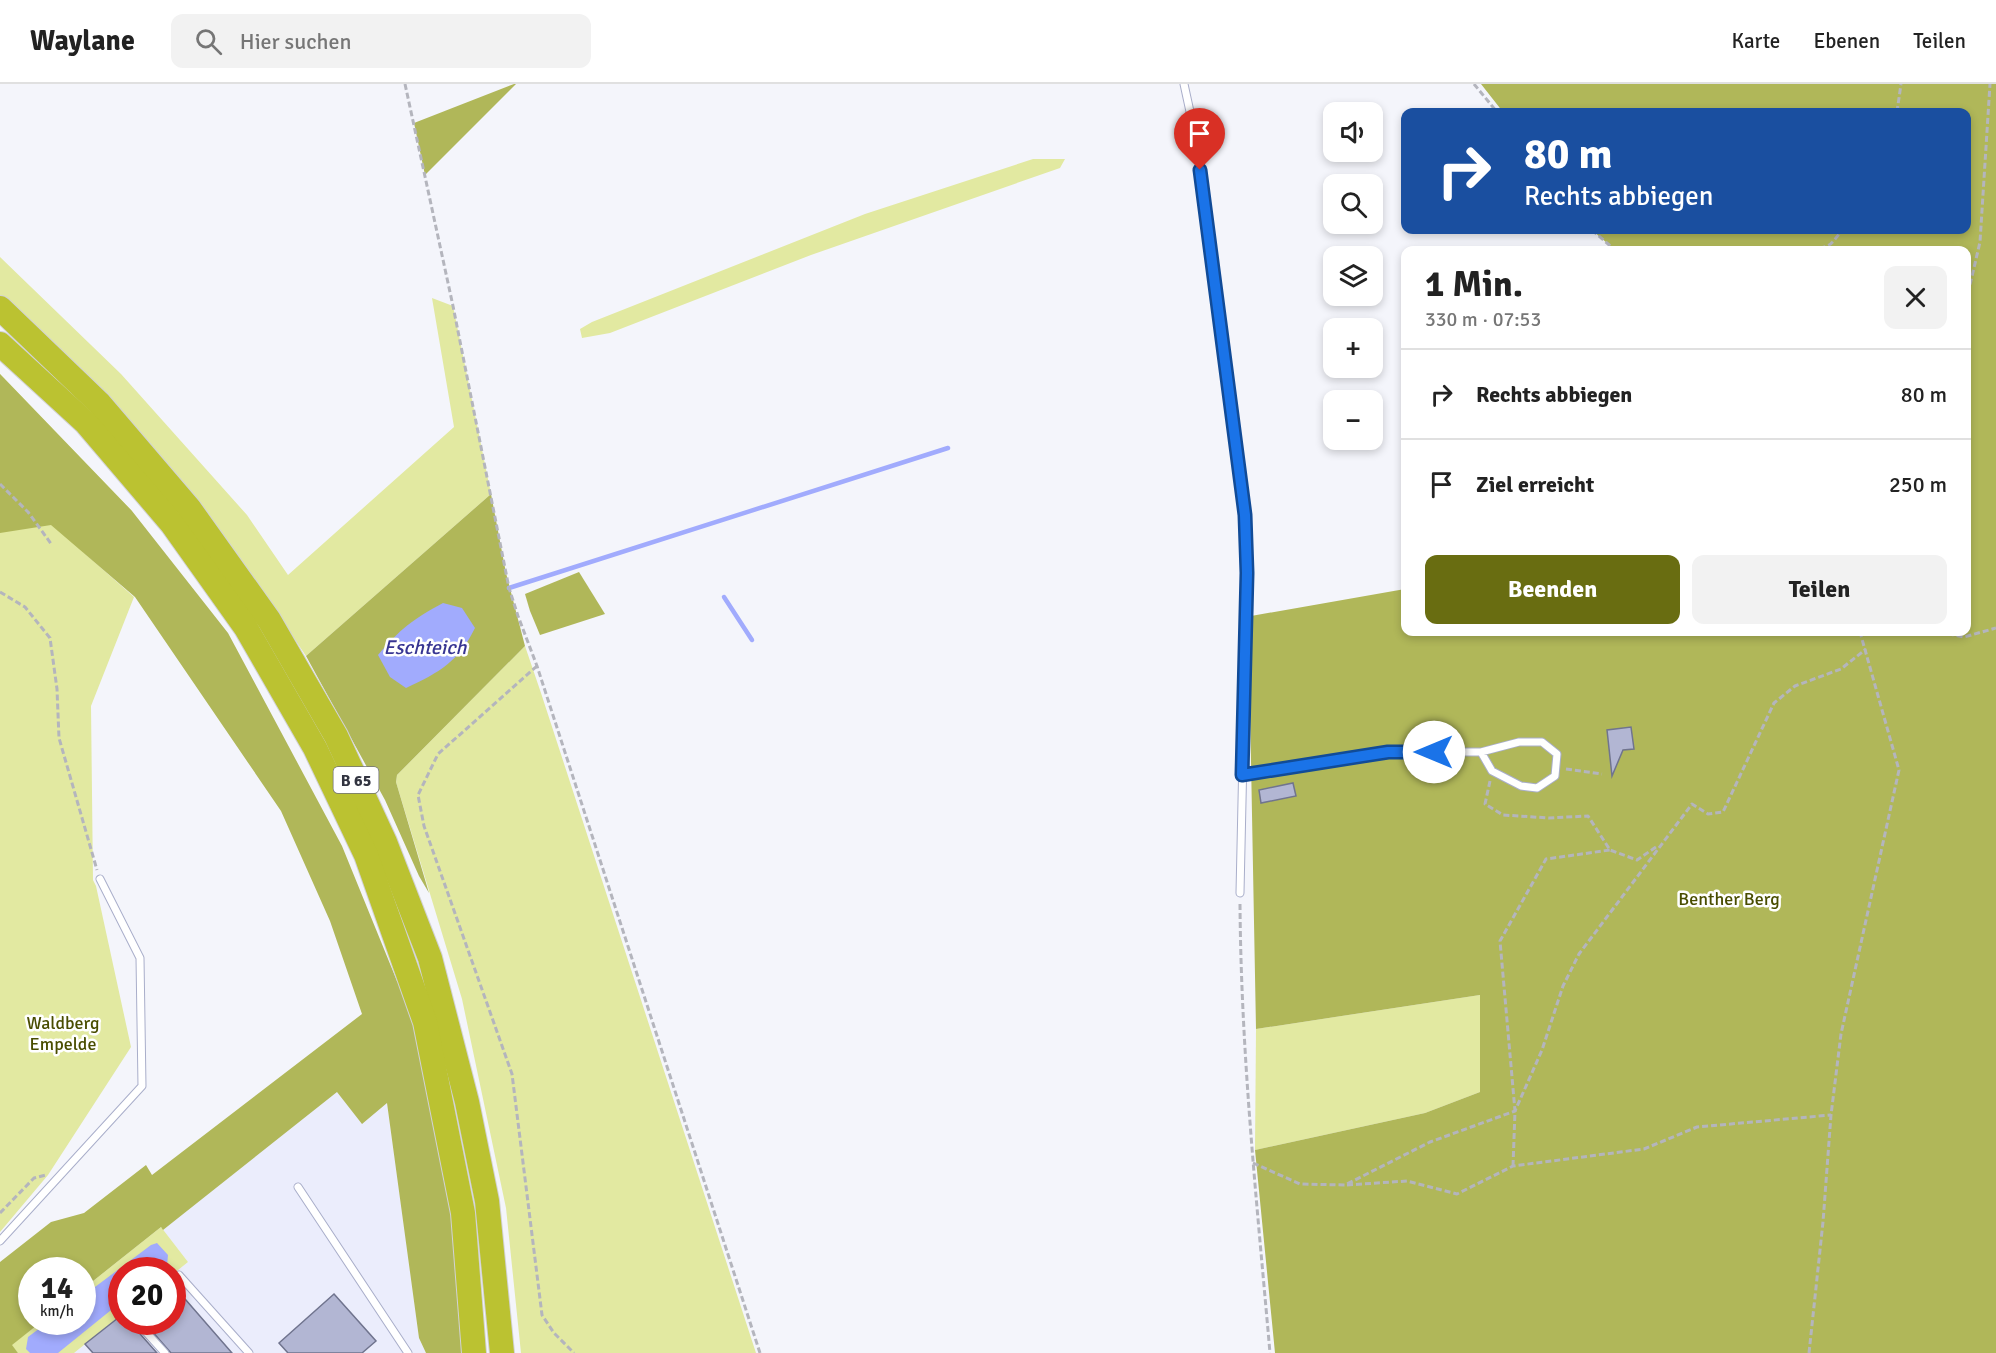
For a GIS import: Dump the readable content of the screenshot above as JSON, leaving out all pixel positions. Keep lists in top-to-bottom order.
{
  "streets": {
    "highway": ["B 65"]
  },
  "water": ["Eschteich"],
  "parks": ["Benther Berg", "Waldberg Empelde"],
  "page": {
    "header": "Waylane",
    "search": "Hier suchen",
    "nav": ["Karte", "Ebenen", "Teilen"],
    "map_buttons": ["+", "−"],
    "turn": ["80 m", "Rechts abbiegen"],
    "heading": ["1 Min.", "330 m · 07:53"],
    "list": [
      {
        "name": "Rechts abbiegen",
        "value": "80 m"
      },
      {
        "name": "Ziel erreicht",
        "value": "250 m"
      }
    ],
    "buttons": ["Beenden", "Teilen"],
    "speed": "14 km/h",
    "limit": "20"
  }
}
